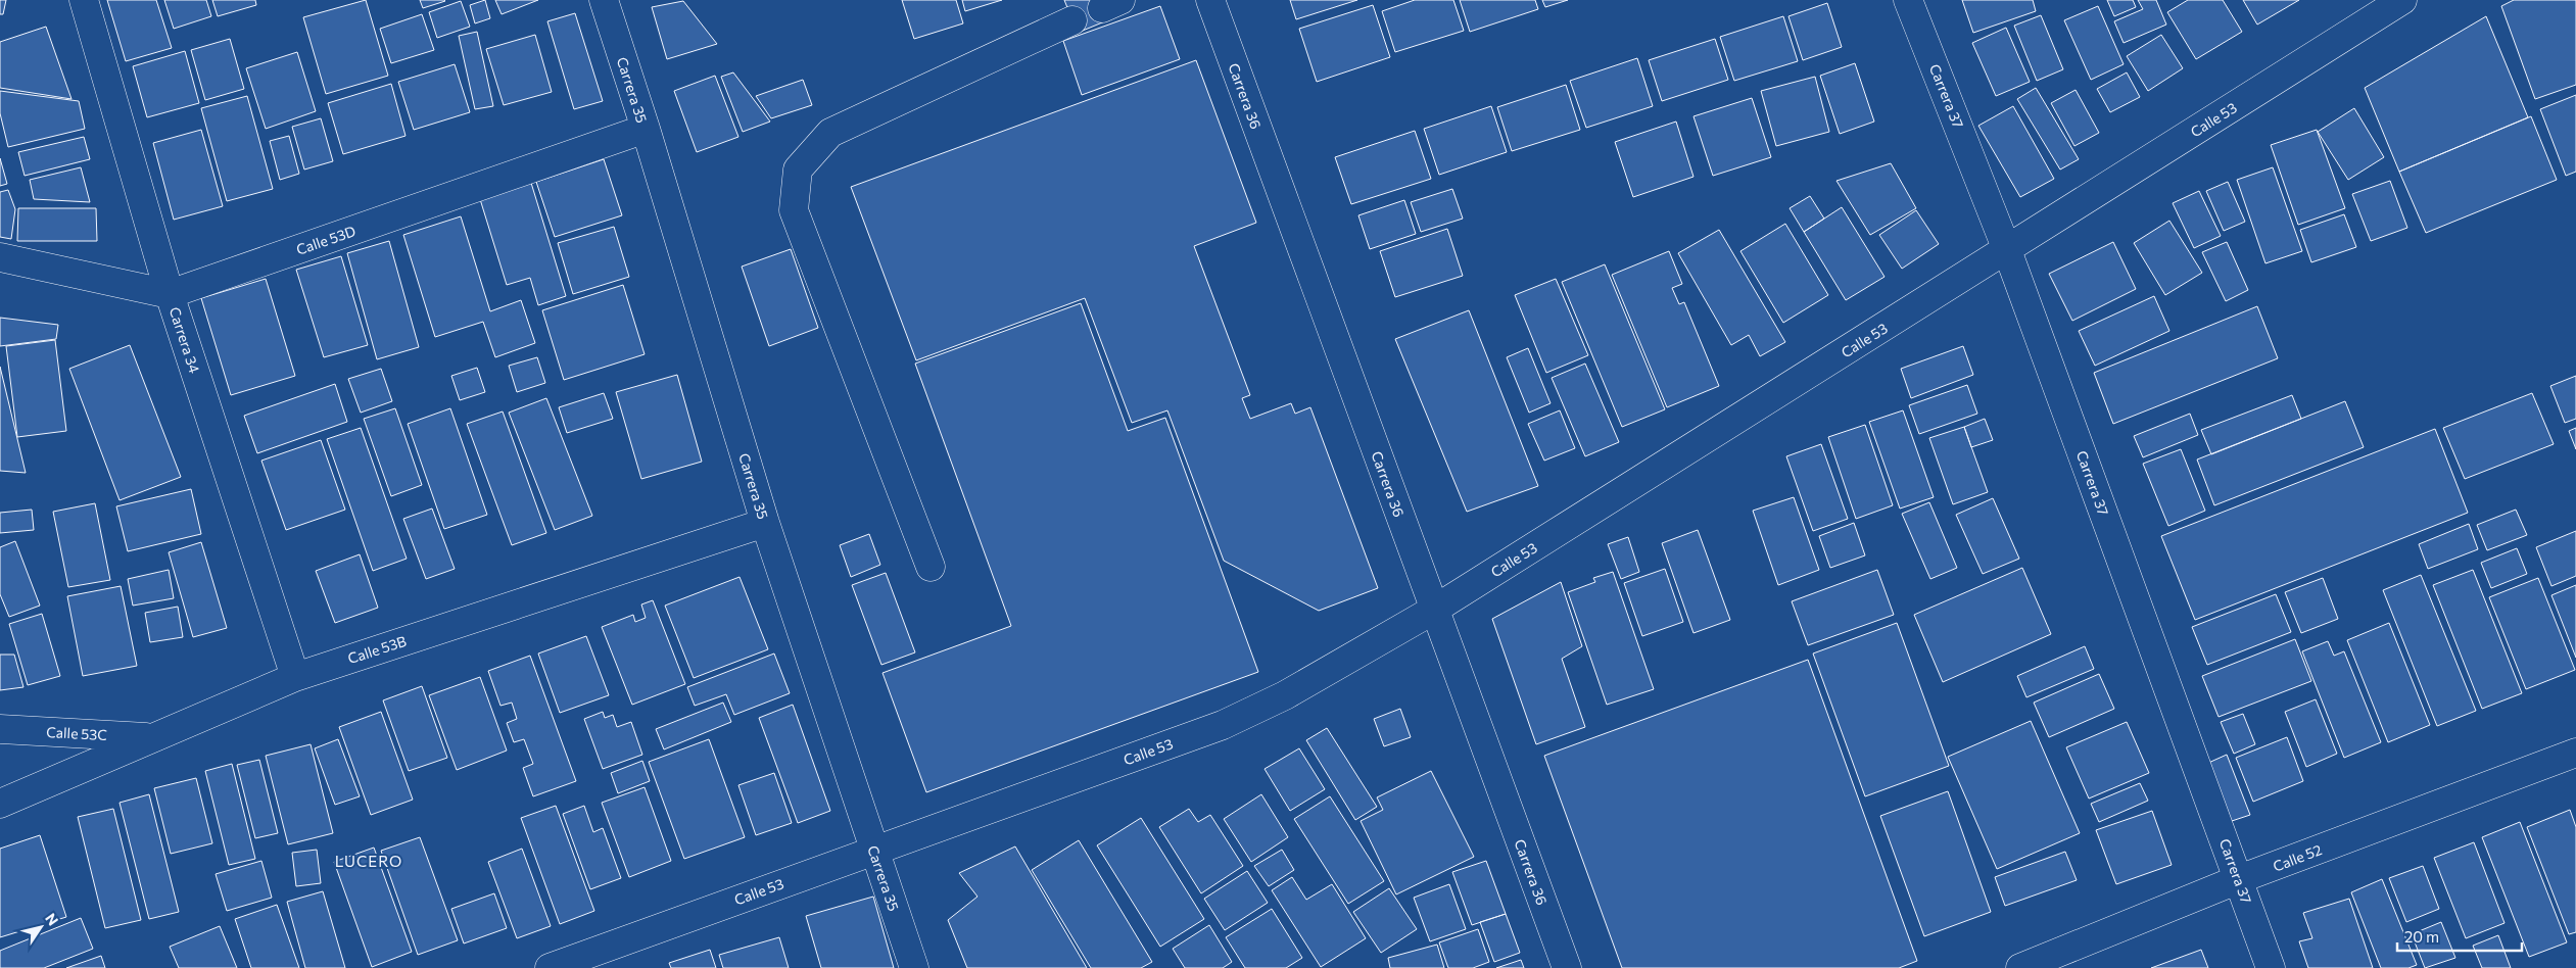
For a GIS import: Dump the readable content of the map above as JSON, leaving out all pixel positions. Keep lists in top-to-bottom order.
{
  "streets": {
    "street": [
      "Carrera 35",
      "Carrera 36",
      "Carrera 37",
      "Calle 53",
      "Calle 53D",
      "Carrera 34",
      "Calle 53B",
      "Calle 53C",
      "Calle 52"
    ]
  },
  "crossings": [
    ["Carrera 35", "Calle 53"],
    ["Carrera 35", "Calle 53D"],
    ["Carrera 35", "Calle 53B"],
    ["Carrera 36", "Calle 53"],
    ["Carrera 37", "Calle 53"],
    ["Carrera 37", "Calle 52"],
    ["Calle 53D", "Carrera 34"],
    ["Carrera 34", "Calle 53B"],
    ["Calle 53B", "Calle 53C"]
  ],
  "districts": ["LUCERO"],
  "scale_bar": "20 m",
  "north": "top right"
}
